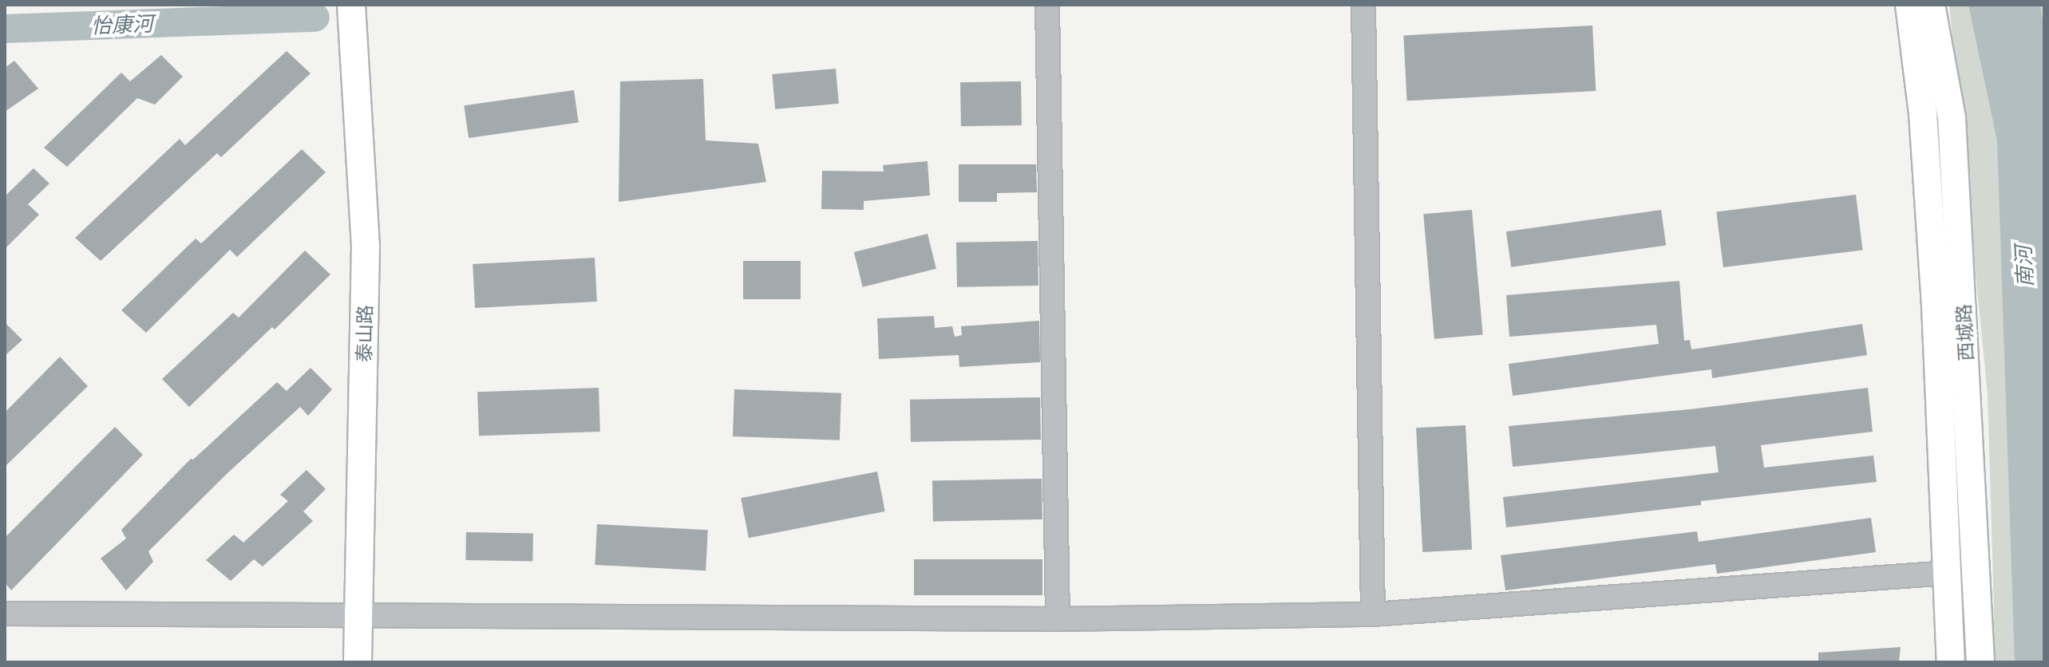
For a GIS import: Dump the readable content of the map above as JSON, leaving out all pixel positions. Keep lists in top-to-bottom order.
{
  "streets": {
    "main road": ["西城路", "泰山路"]
  },
  "water": ["怡康河", "南河"]
}
